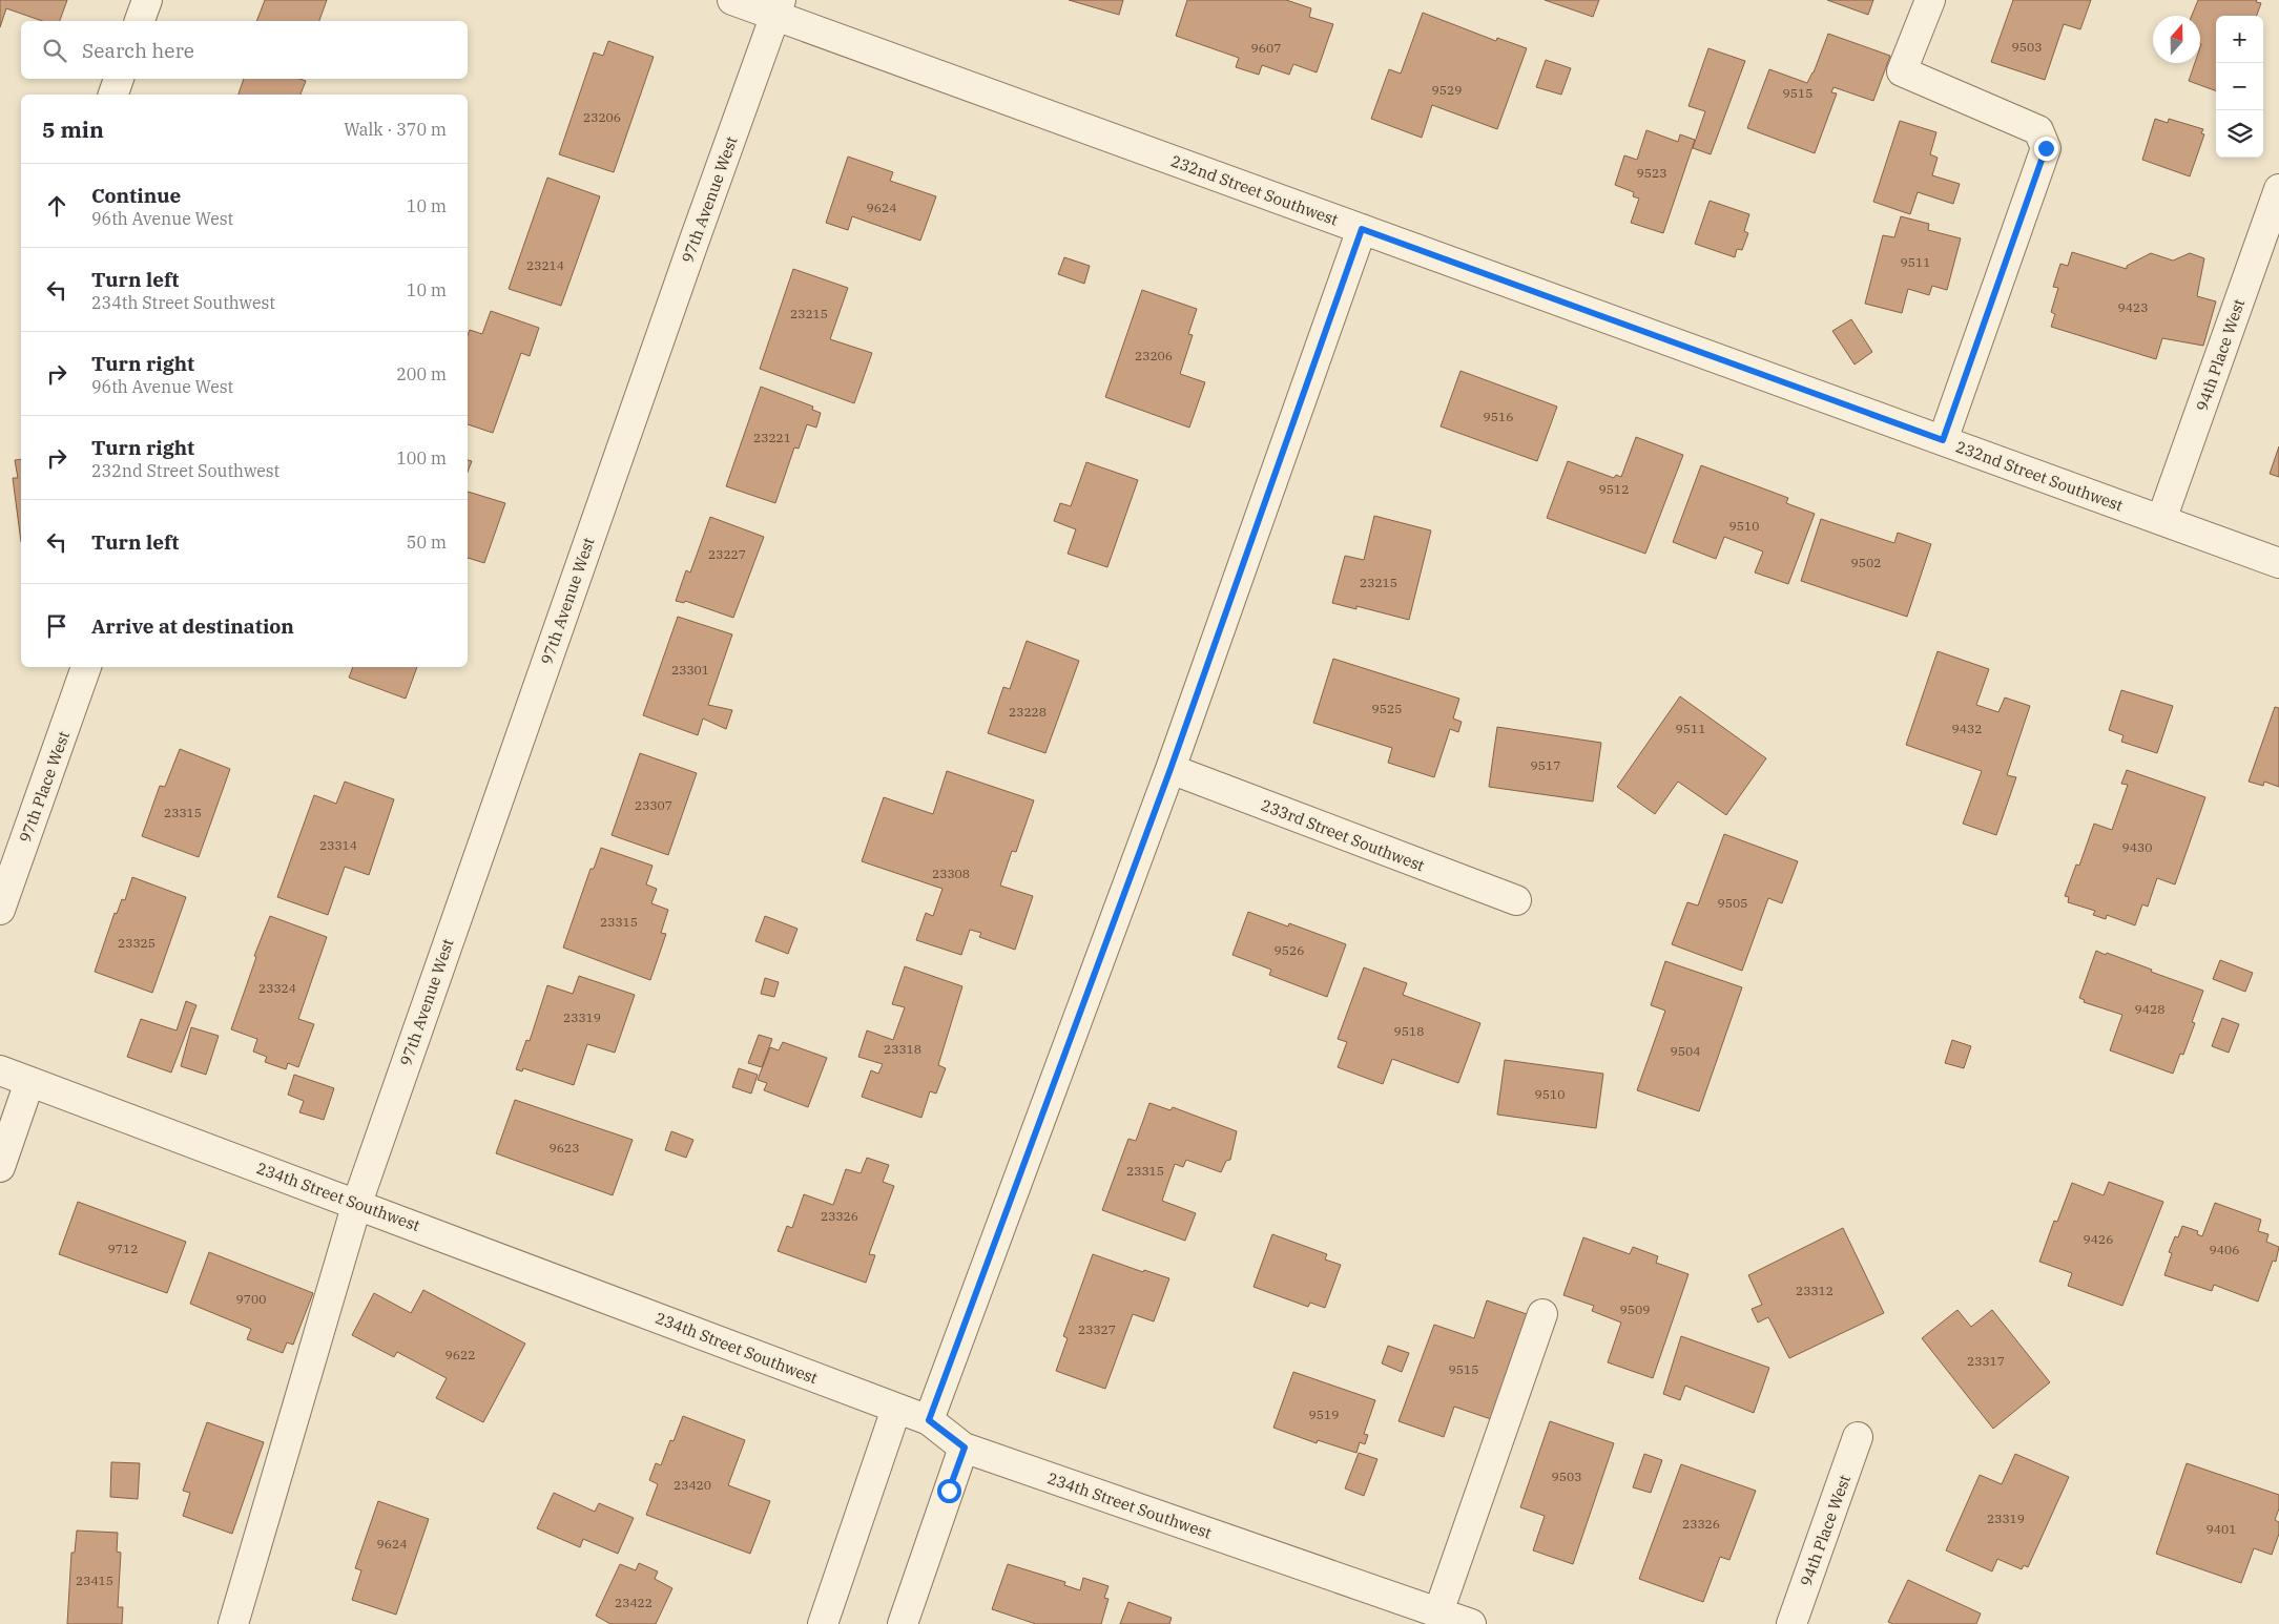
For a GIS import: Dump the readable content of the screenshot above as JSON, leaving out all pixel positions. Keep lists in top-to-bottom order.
{
  "streets": {
    "street": [
      "232nd Street Southwest",
      "97th Avenue West",
      "94th Place West",
      "97th Place West",
      "233rd Street Southwest",
      "234th Street Southwest"
    ]
  },
  "crossings": [
    ["232nd Street Southwest", "97th Avenue West"],
    ["232nd Street Southwest", "94th Place West"],
    ["97th Avenue West", "234th Street Southwest"]
  ],
  "house_numbers": [
    "9503",
    "9607",
    "9529",
    "9515",
    "23206",
    "9523",
    "9624",
    "9511",
    "23214",
    "9423",
    "23215",
    "23206",
    "9516",
    "23221",
    "9512",
    "9510",
    "23227",
    "9502",
    "23215",
    "23301",
    "9525",
    "23228",
    "9511",
    "9432",
    "9517",
    "23307",
    "23315",
    "23314",
    "9430",
    "23308",
    "9505",
    "23315",
    "23325",
    "9526",
    "23324",
    "9428",
    "23319",
    "9518",
    "23318",
    "9504",
    "9510",
    "9623",
    "23315",
    "23326",
    "9426",
    "9712",
    "9406",
    "23312",
    "9700",
    "9509",
    "23327",
    "9622",
    "23317",
    "9515",
    "9519",
    "9503",
    "23420",
    "23319",
    "23326",
    "9401",
    "9624",
    "23415",
    "23422"
  ],
  "north": "top",
  "page": {
    "map_buttons": ["+", "−"],
    "search": "Search here",
    "heading": ["5 min", "Walk · 370 m"],
    "list": [
      ["Continue", "96th Avenue West", "10 m"],
      ["Turn left", "234th Street Southwest", "10 m"],
      ["Turn right", "96th Avenue West", "200 m"],
      ["Turn right", "232nd Street Southwest", "100 m"],
      ["Turn left", "50 m"],
      "Arrive at destination"
    ]
  }
}
